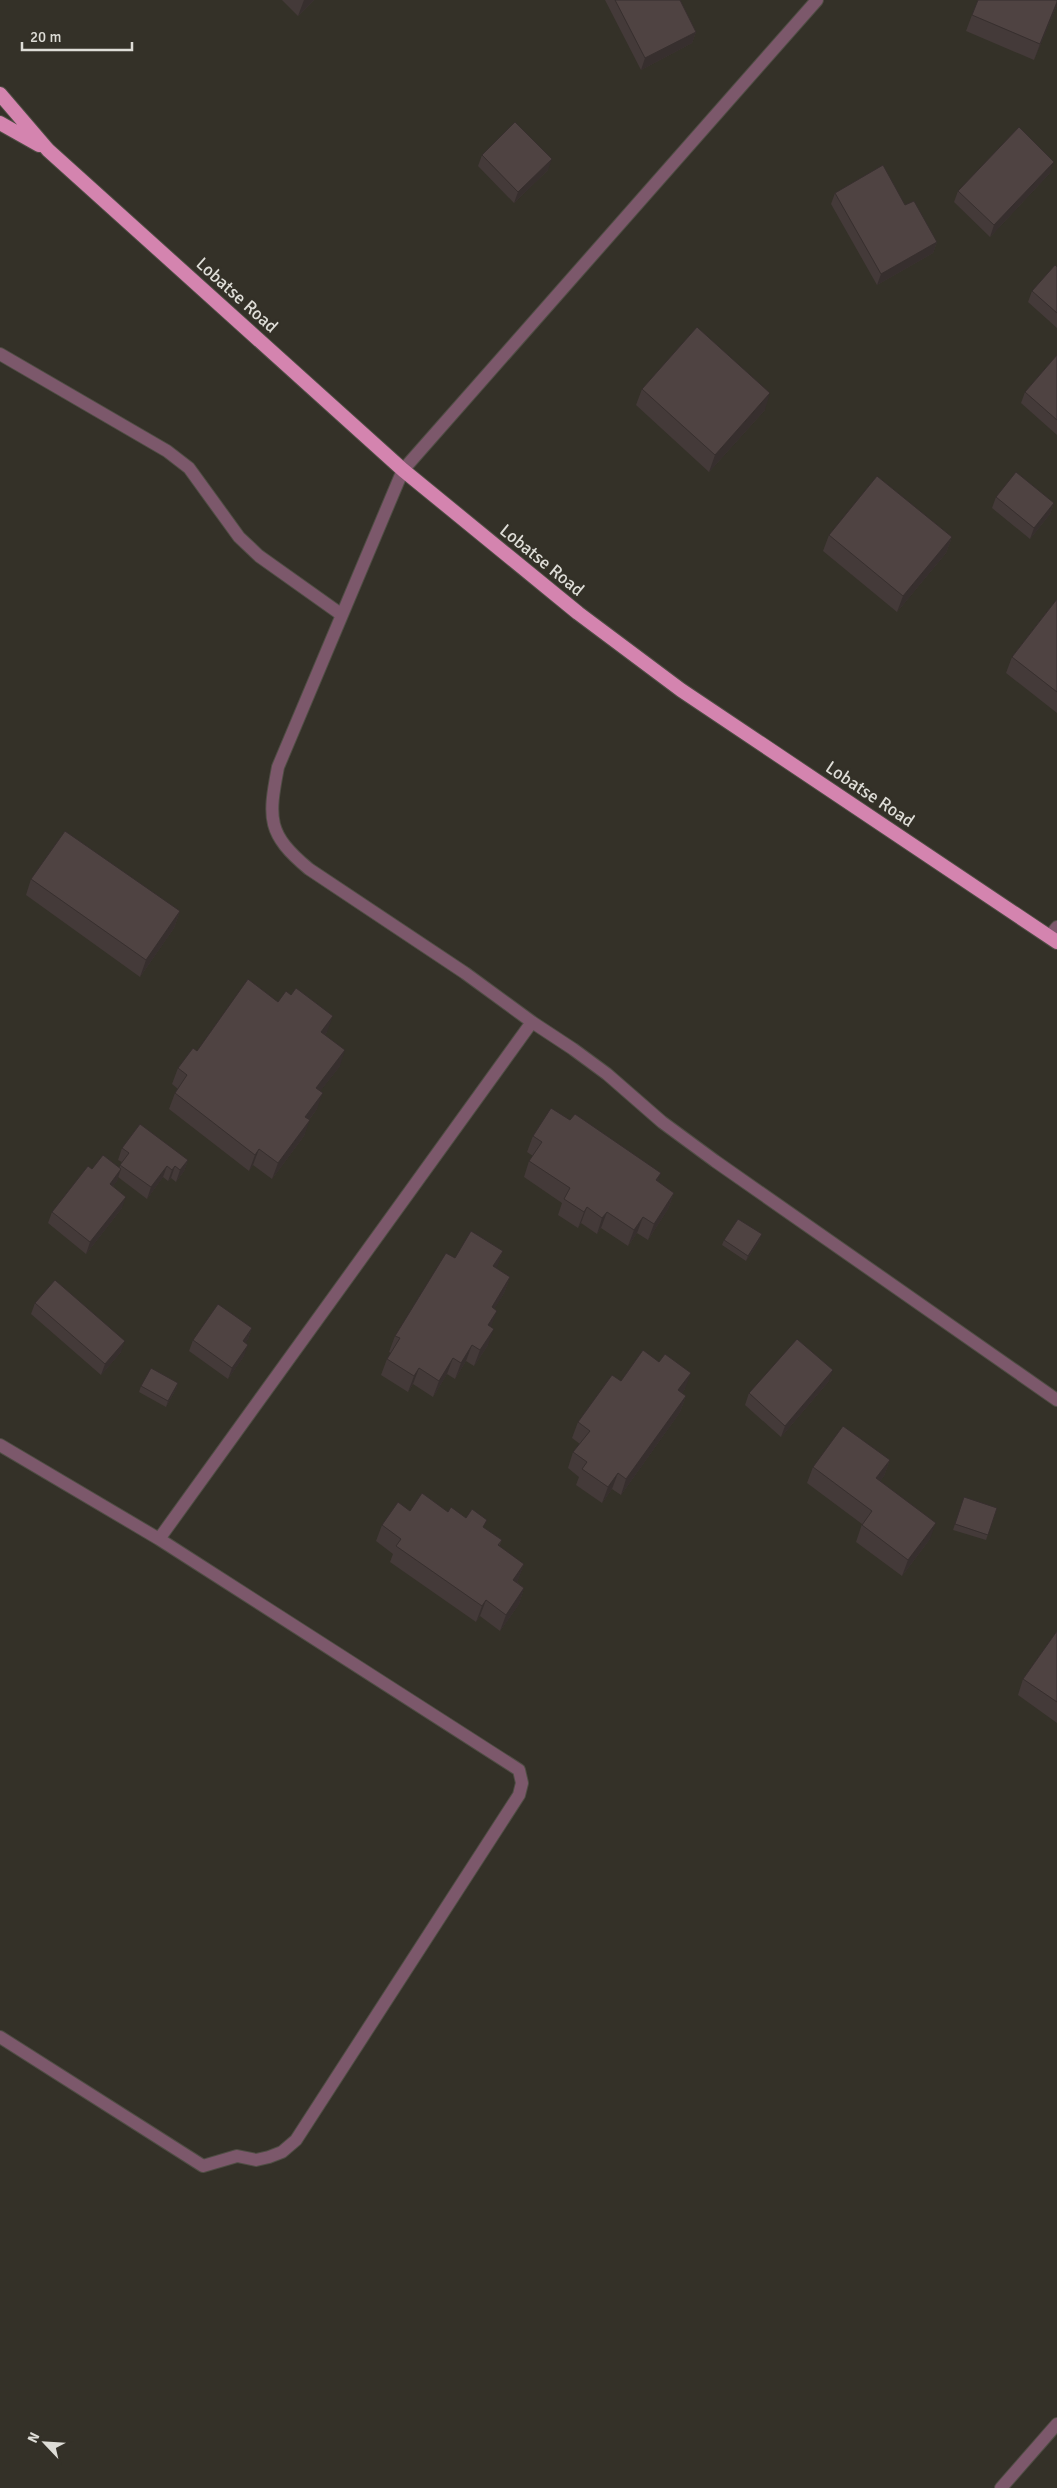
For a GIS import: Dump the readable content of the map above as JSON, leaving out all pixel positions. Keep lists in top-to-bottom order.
{
  "streets": {
    "highway": ["Lobatse Road"]
  },
  "scale_bar": "20 m",
  "north": "top left"
}
